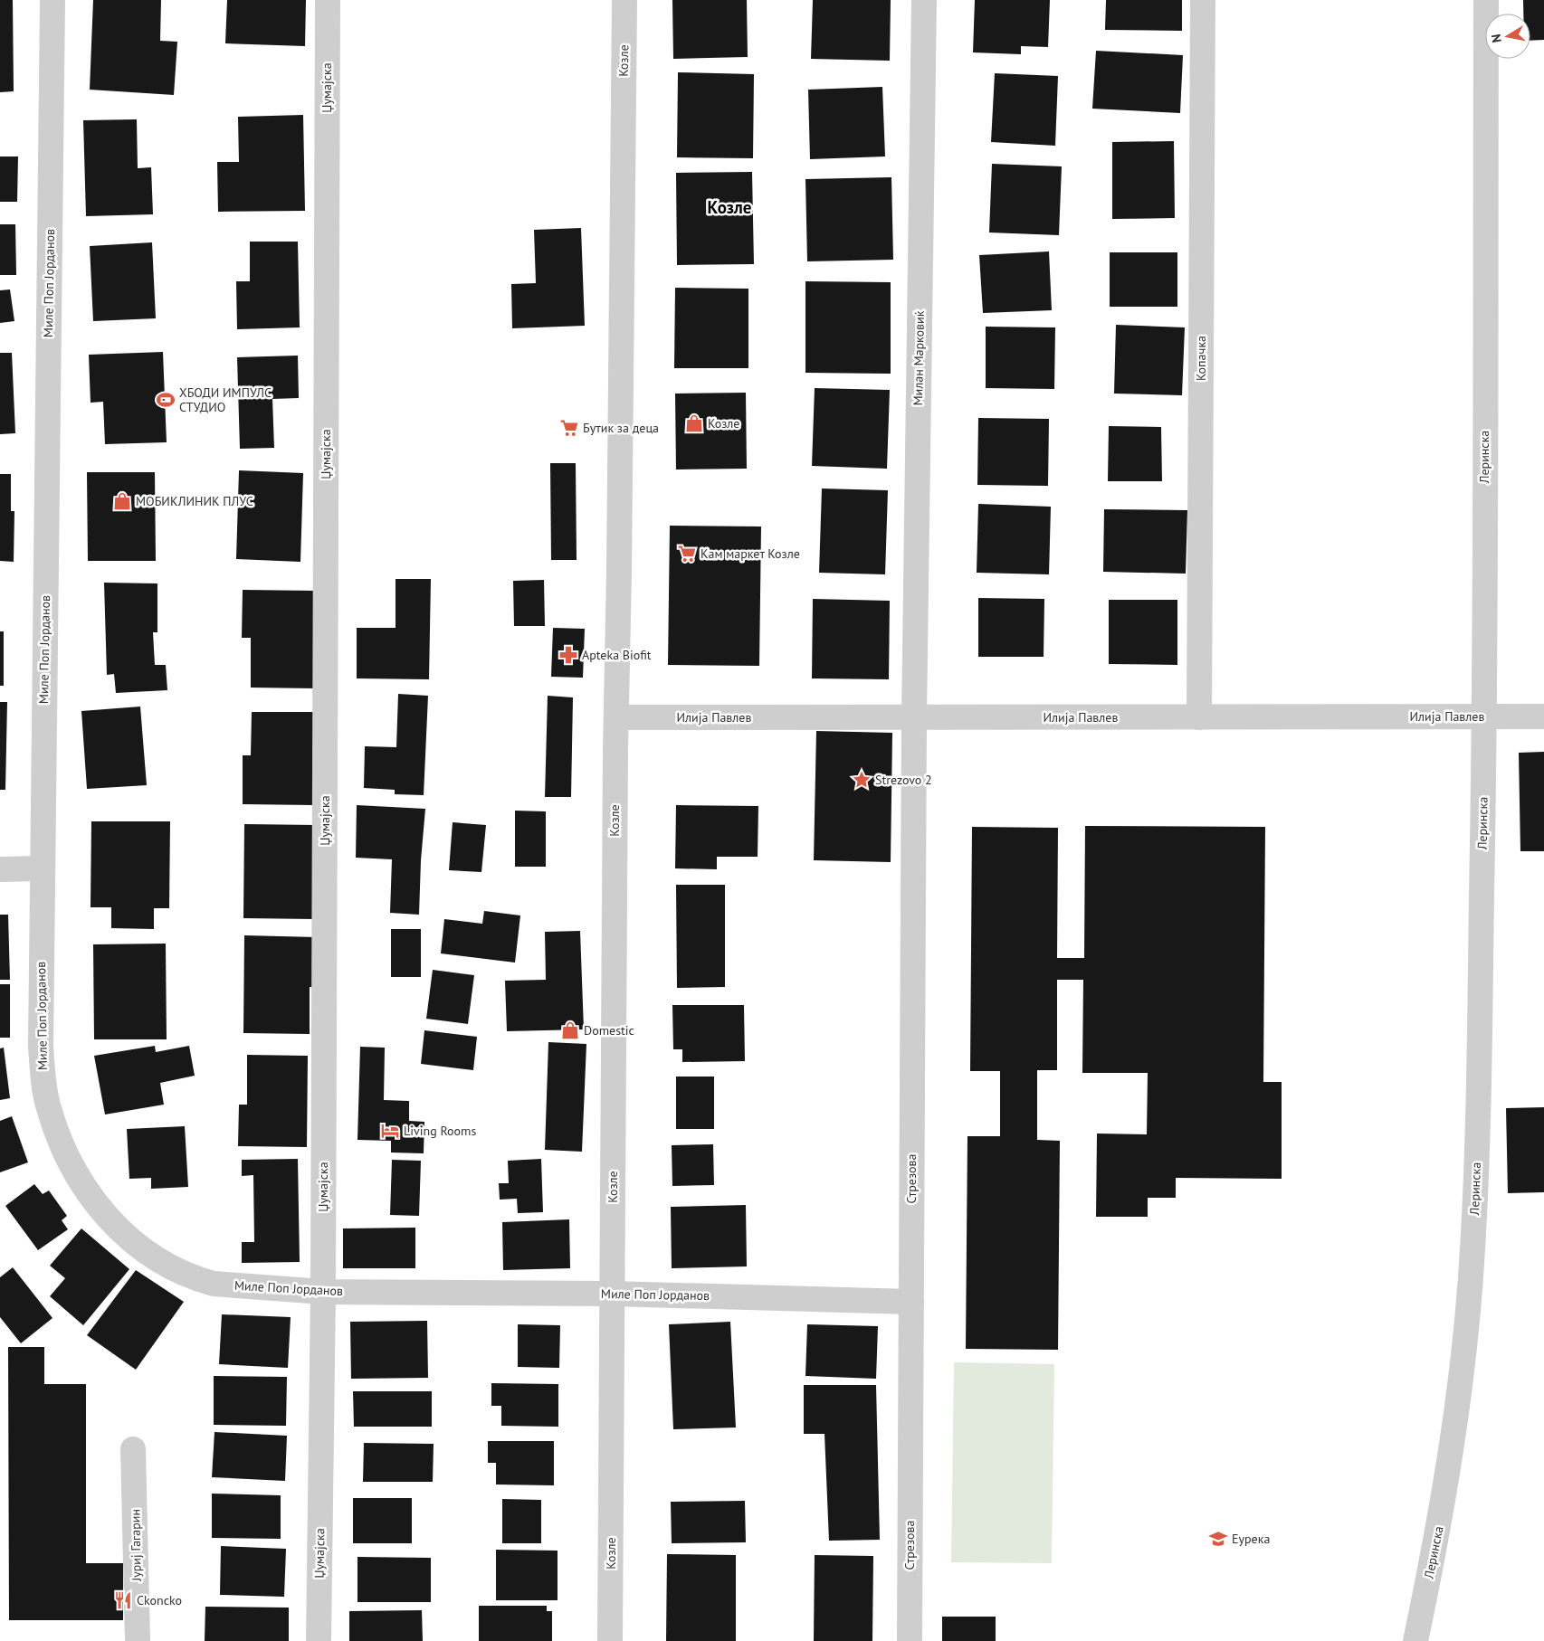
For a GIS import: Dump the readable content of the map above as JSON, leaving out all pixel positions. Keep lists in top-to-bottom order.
{
  "streets": {
    "street": [
      "Козле",
      "Џумајска",
      "Миле Поп Јорданов",
      "Милан Марковиќ",
      "Копачка",
      "Леринска",
      "Илија Павлев",
      "Стрезова",
      "Јуриј Гагарин"
    ]
  },
  "crossings": [
    ["Козле", "Миле Поп Јорданов"],
    ["Козле", "Илија Павлев"],
    ["Џумајска", "Миле Поп Јорданов"],
    ["Миле Поп Јорданов", "Стрезова"],
    ["Милан Марковиќ", "Илија Павлев"],
    ["Милан Марковиќ", "Стрезова"],
    ["Копачка", "Илија Павлев"],
    ["Леринска", "Илија Павлев"],
    ["Илија Павлев", "Стрезова"]
  ],
  "districts": ["Козле"],
  "places": {
    "sports": ["ХБОДИ ИМПУЛС СТУДИО"],
    "shop": ["Козле", "МОБИКЛИНИК ПЛУС", "Domestic"],
    "supermarket": ["Бутик за деца", "Кам маркет Козле"],
    "pharmacy": ["Apteka Biofit"],
    "place": ["Strezovo 2"],
    "hotel": ["Living Rooms"],
    "school or university": ["Еурека"],
    "restaurant": ["Ckoncko"]
  },
  "north": "left"
}
